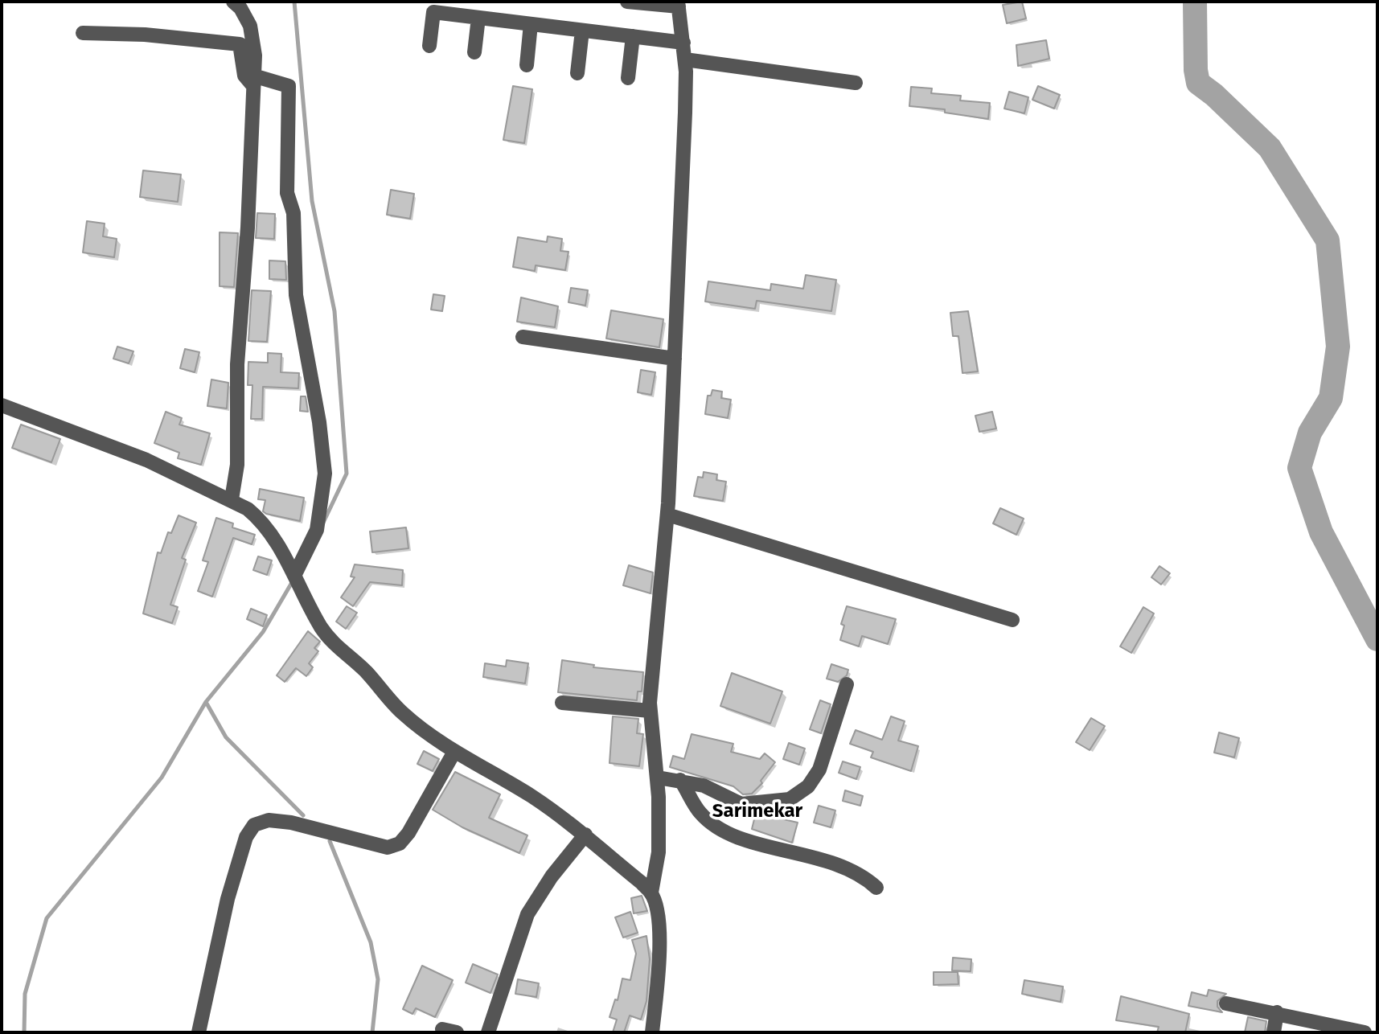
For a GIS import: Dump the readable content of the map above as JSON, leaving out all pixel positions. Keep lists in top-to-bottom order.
{
  "districts": ["Sarimekar"]
}
